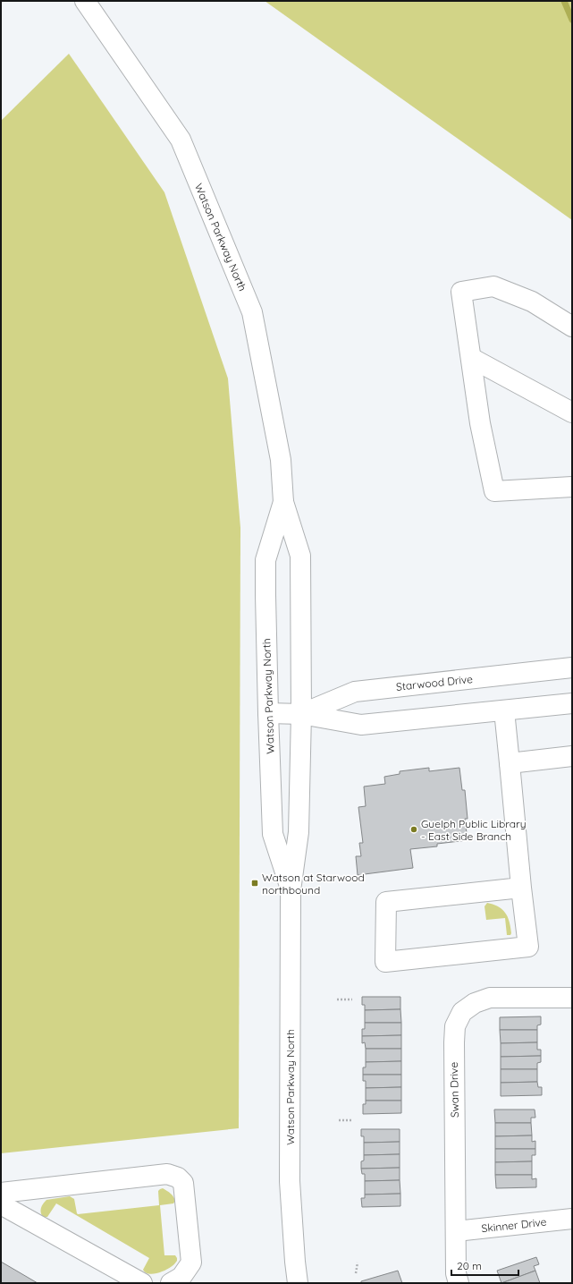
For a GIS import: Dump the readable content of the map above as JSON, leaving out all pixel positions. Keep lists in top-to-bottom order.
{
  "streets": {
    "main road": [
      "Watson Parkway North",
      "Starwood Drive",
      "Swan Drive",
      "Skinner Drive"
    ]
  },
  "crossings": [
    ["Watson Parkway North", "Starwood Drive"],
    ["Swan Drive", "Skinner Drive"]
  ],
  "places": {
    "other": ["Guelph Public Library - East Side Branch"],
    "transit": ["Watson at Starwood northbound"]
  },
  "scale_bar": "20 m"
}
